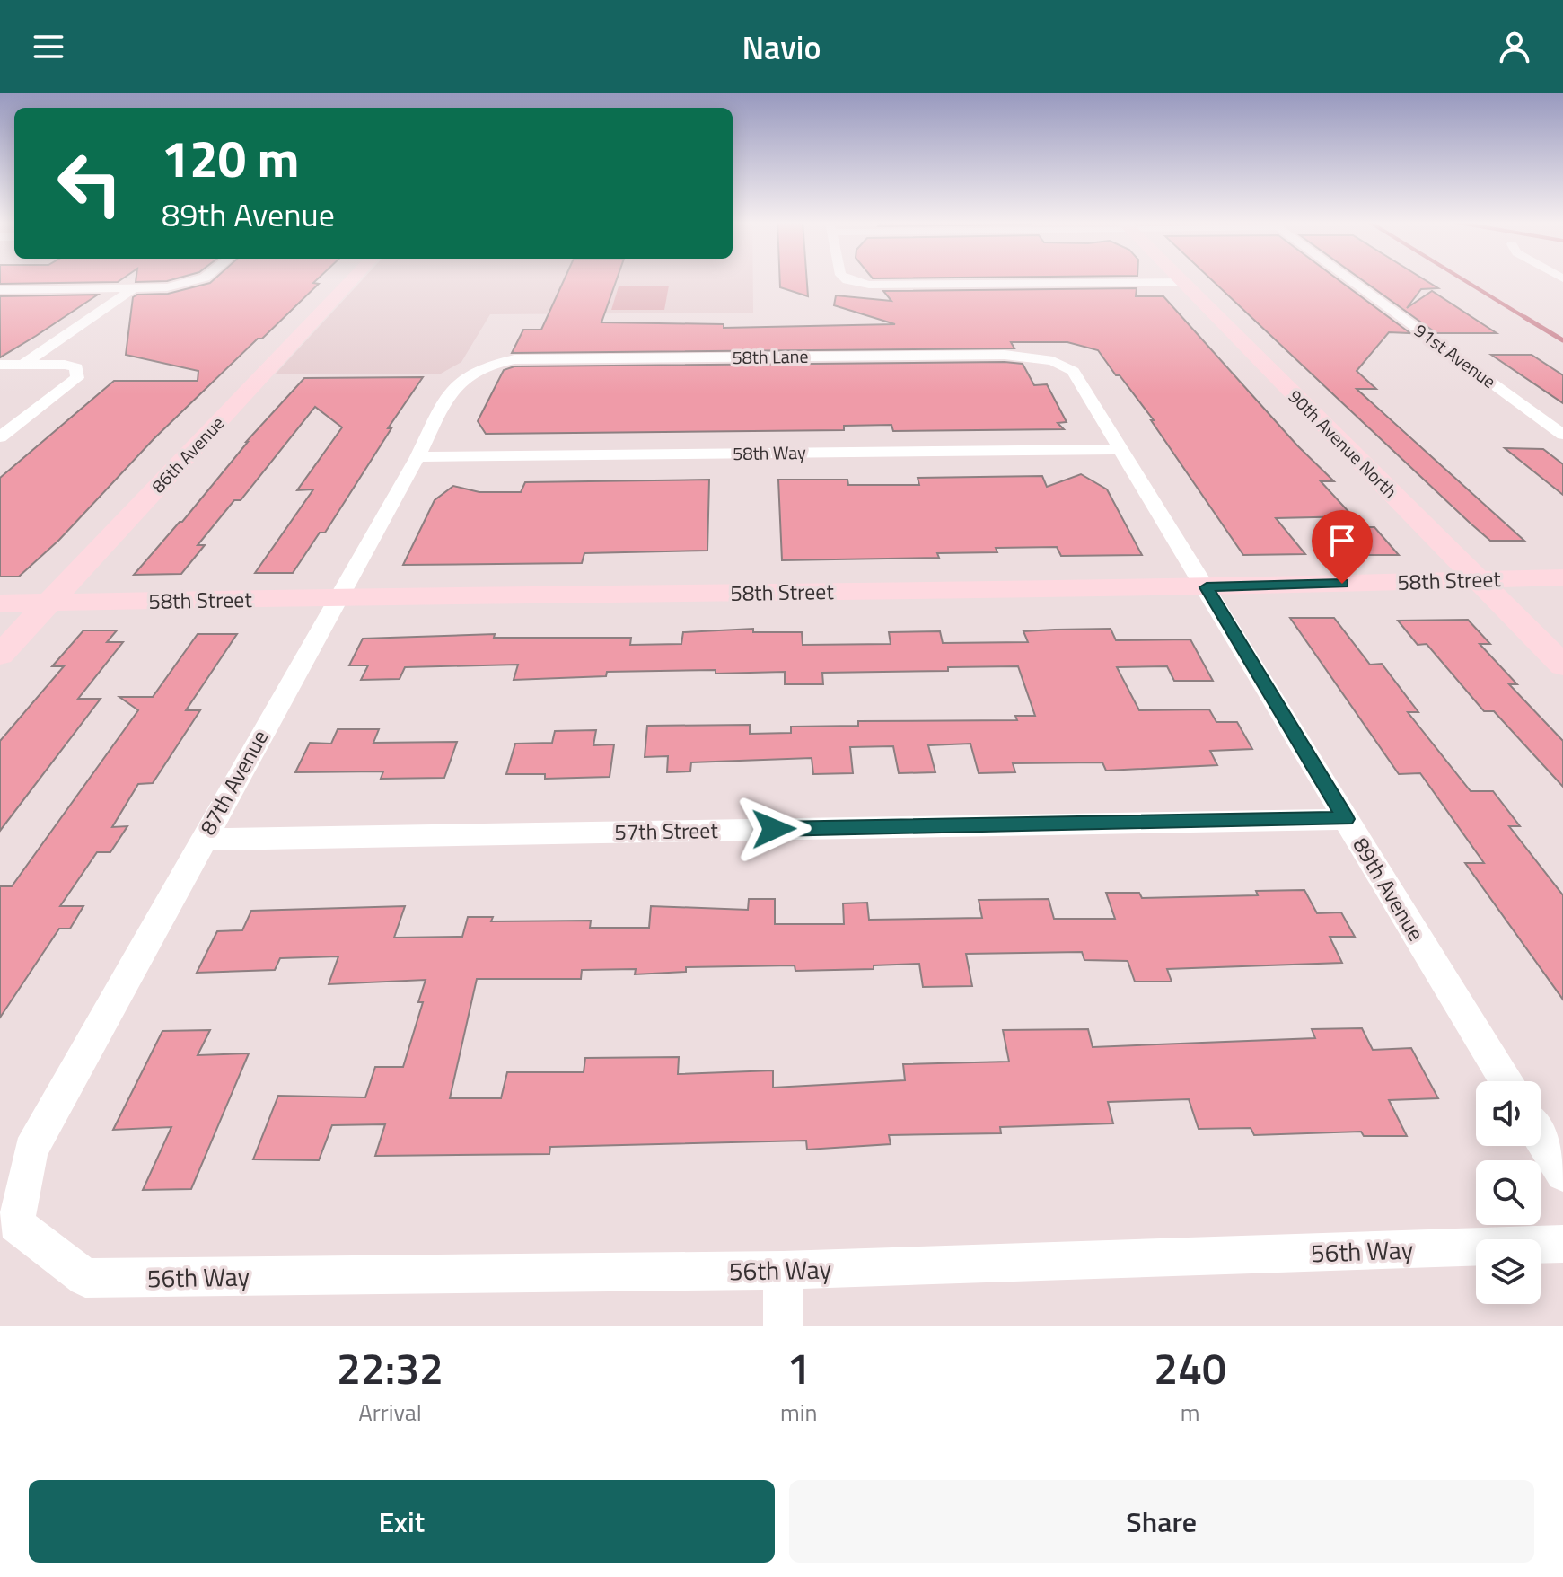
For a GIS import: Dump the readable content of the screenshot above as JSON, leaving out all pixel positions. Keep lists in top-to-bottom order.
{
  "streets": {
    "street": [
      "91st Avenue",
      "58th Lane",
      "90th Avenue North",
      "58th Way",
      "86th Avenue",
      "58th Street",
      "87th Avenue",
      "57th Street",
      "89th Avenue",
      "56th Way"
    ]
  },
  "crossings": [
    ["58th Lane", "87th Avenue"],
    ["58th Lane", "89th Avenue"],
    ["90th Avenue North", "58th Street"],
    ["58th Way", "87th Avenue"],
    ["58th Way", "89th Avenue"],
    ["86th Avenue", "58th Street"],
    ["58th Street", "87th Avenue"],
    ["58th Street", "89th Avenue"],
    ["87th Avenue", "57th Street"],
    ["87th Avenue", "56th Way"],
    ["57th Street", "89th Avenue"]
  ],
  "page": {
    "header": "Navio",
    "turn": ["120 m", "89th Avenue"],
    "eta": [
      "22:32",
      "Arrival",
      "1",
      "min",
      "240",
      "m"
    ],
    "buttons": ["Exit", "Share"]
  }
}
